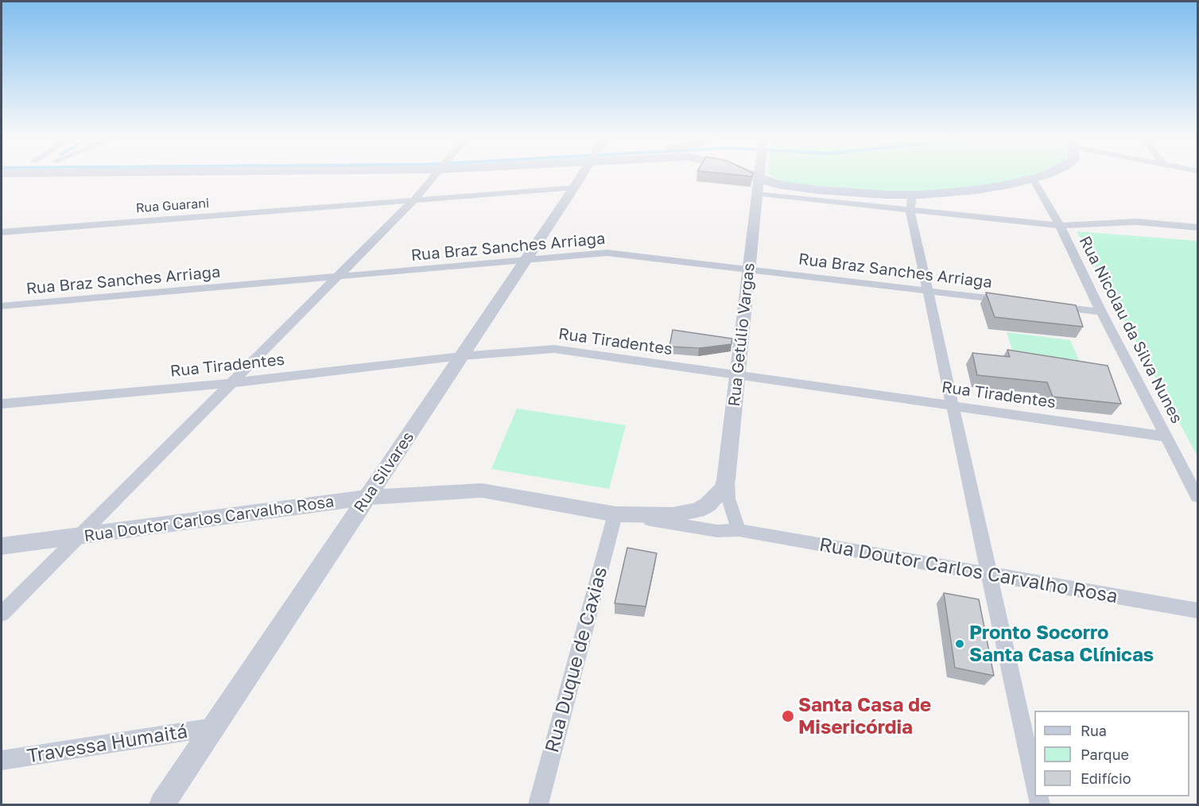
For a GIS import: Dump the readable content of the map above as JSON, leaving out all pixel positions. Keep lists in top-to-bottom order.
{
  "streets": {
    "street": [
      "Rua Guarani",
      "Rua Braz Sanches Arriaga",
      "Rua Nicolau da Silva Nunes",
      "Rua Getúlio Vargas",
      "Rua Tiradentes",
      "Rua Silvares",
      "Rua Doutor Carlos Carvalho Rosa",
      "Rua Duque de Caxias",
      "Travessa Humaitá"
    ]
  },
  "crossings": [
    ["Rua Guarani", "Rua Silvares"],
    ["Rua Braz Sanches Arriaga", "Rua Getúlio Vargas"],
    ["Rua Braz Sanches Arriaga", "Rua Silvares"],
    ["Rua Nicolau da Silva Nunes", "Rua Tiradentes"],
    ["Rua Getúlio Vargas", "Rua Tiradentes"],
    ["Rua Getúlio Vargas", "Rua Doutor Carlos Carvalho Rosa"],
    ["Rua Tiradentes", "Rua Silvares"],
    ["Rua Silvares", "Rua Doutor Carlos Carvalho Rosa"],
    ["Rua Silvares", "Travessa Humaitá"],
    ["Rua Doutor Carlos Carvalho Rosa", "Rua Duque de Caxias"]
  ],
  "places": ["Pronto Socorro Santa Casa Clínicas", "Santa Casa de Misericórdia"],
  "legend": ["Rua", "Parque", "Edifício"]
}
